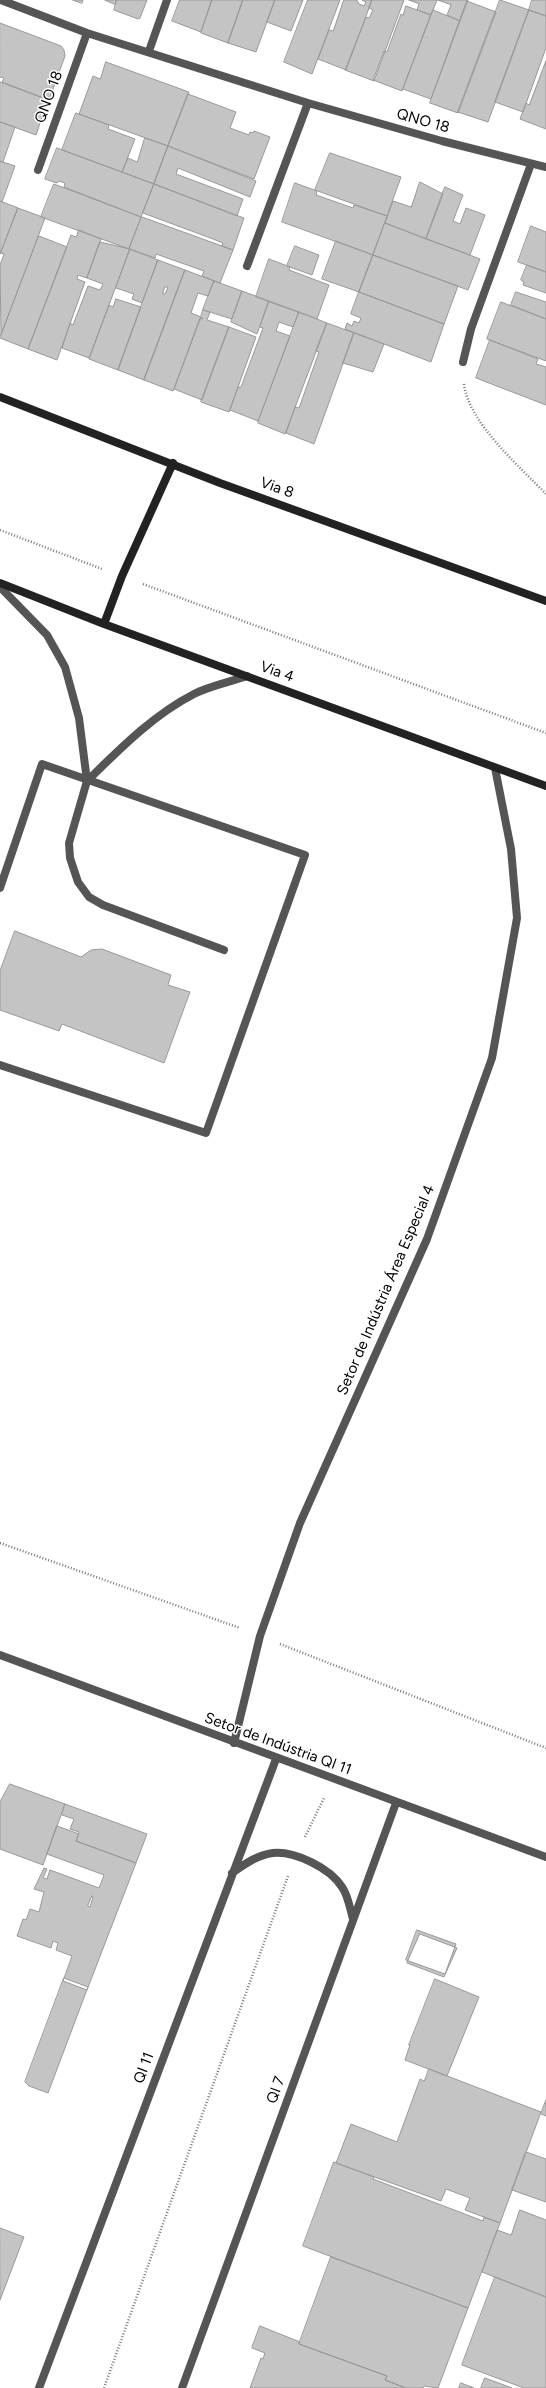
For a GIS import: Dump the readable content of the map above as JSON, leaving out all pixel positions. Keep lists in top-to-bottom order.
{
  "streets": {
    "main road": ["Via 8", "Via 4"],
    "street": [
      "QNO 18",
      "Setor de Indústria Área Especial 4",
      "Setor de Indústria QI 11",
      "QI 11",
      "QI 7"
    ]
  },
  "crossings": [
    ["Via 4", "Setor de Indústria Área Especial 4"],
    ["Setor de Indústria Área Especial 4", "Setor de Indústria QI 11"],
    ["Setor de Indústria QI 11", "QI 11"],
    ["Setor de Indústria QI 11", "QI 7"]
  ]
}
